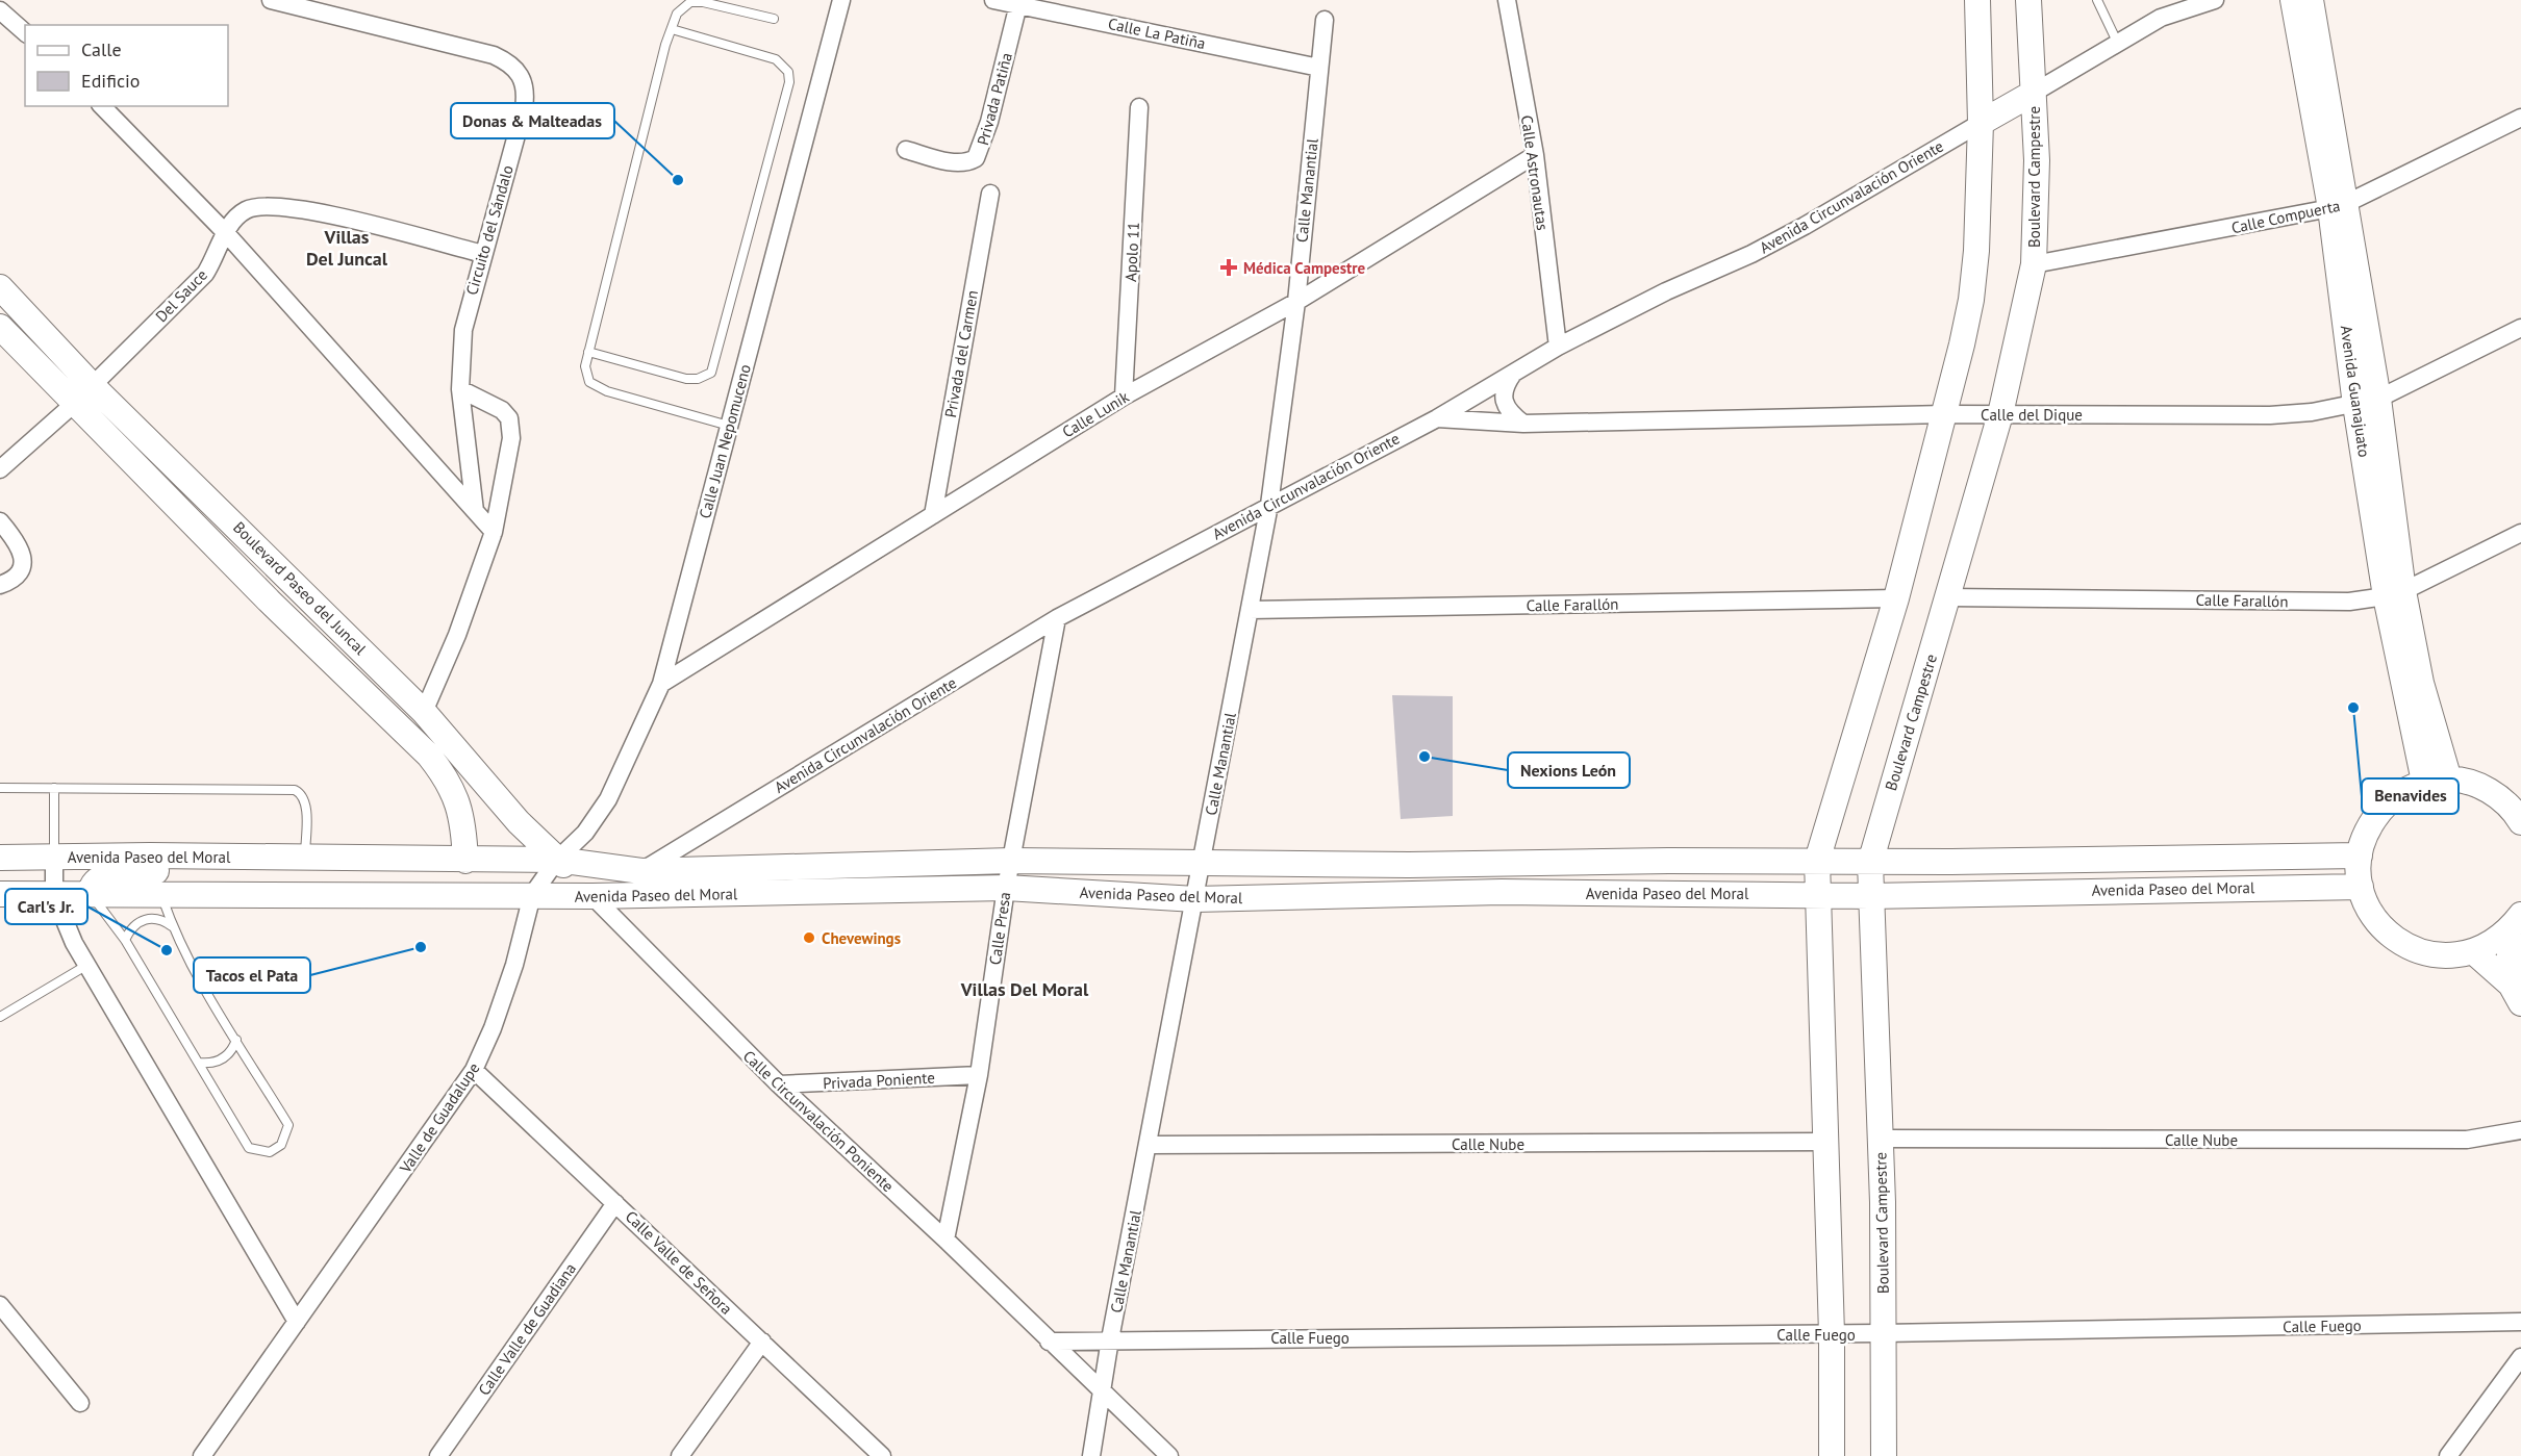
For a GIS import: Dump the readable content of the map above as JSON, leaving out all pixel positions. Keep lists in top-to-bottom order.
{
  "streets": {
    "street": [
      "Calle La Patiña",
      "Privada Patiña",
      "Calle Astronautas",
      "Boulevard Campestre",
      "Calle Manantial",
      "Avenida Circunvalación Oriente",
      "Calle Compuerta",
      "Circuito del Sándalo",
      "Apolo 11",
      "Del Sauce",
      "Privada del Carmen",
      "Avenida Guanajuato",
      "Calle Lunik",
      "Calle del Dique",
      "Calle Juan Nepomuceno",
      "Boulevard Paseo del Juncal",
      "Calle Farallón",
      "Avenida Paseo del Moral",
      "Calle Presa",
      "Privada Poniente",
      "Valle de Guadalupe",
      "Calle Circunvalación Poniente",
      "Calle Nube",
      "Calle Valle de Señora",
      "Calle Fuego",
      "Calle Valle de Guadiana"
    ]
  },
  "crossings": [
    ["Calle La Patiña", "Privada Patiña"],
    ["Calle La Patiña", "Calle Manantial"],
    ["Calle Astronautas", "Avenida Circunvalación Oriente"],
    ["Calle Astronautas", "Calle Lunik"],
    ["Boulevard Campestre", "Calle Compuerta"],
    ["Boulevard Campestre", "Calle del Dique"],
    ["Boulevard Campestre", "Calle Farallón"],
    ["Boulevard Campestre", "Avenida Paseo del Moral"],
    ["Boulevard Campestre", "Calle Nube"],
    ["Boulevard Campestre", "Calle Fuego"],
    ["Calle Manantial", "Avenida Circunvalación Oriente"],
    ["Calle Manantial", "Calle Lunik"],
    ["Calle Manantial", "Calle Farallón"],
    ["Calle Manantial", "Avenida Paseo del Moral"],
    ["Calle Manantial", "Calle Circunvalación Poniente"],
    ["Calle Manantial", "Calle Nube"],
    ["Calle Manantial", "Calle Fuego"],
    ["Avenida Circunvalación Oriente", "Calle del Dique"],
    ["Avenida Circunvalación Oriente", "Avenida Paseo del Moral"],
    ["Avenida Circunvalación Oriente", "Calle Presa"],
    ["Calle Compuerta", "Avenida Guanajuato"],
    ["Circuito del Sándalo", "Del Sauce"],
    ["Apolo 11", "Calle Lunik"],
    ["Del Sauce", "Boulevard Paseo del Juncal"],
    ["Privada del Carmen", "Calle Lunik"],
    ["Avenida Guanajuato", "Calle del Dique"],
    ["Avenida Guanajuato", "Calle Farallón"],
    ["Calle Lunik", "Calle Juan Nepomuceno"],
    ["Calle Juan Nepomuceno", "Boulevard Paseo del Juncal"],
    ["Calle Juan Nepomuceno", "Avenida Paseo del Moral"],
    ["Calle Juan Nepomuceno", "Valle de Guadalupe"],
    ["Boulevard Paseo del Juncal", "Avenida Paseo del Moral"],
    ["Boulevard Paseo del Juncal", "Valle de Guadalupe"],
    ["Boulevard Paseo del Juncal", "Calle Circunvalación Poniente"],
    ["Avenida Paseo del Moral", "Calle Presa"],
    ["Avenida Paseo del Moral", "Valle de Guadalupe"],
    ["Avenida Paseo del Moral", "Calle Circunvalación Poniente"],
    ["Calle Presa", "Privada Poniente"],
    ["Calle Presa", "Calle Circunvalación Poniente"],
    ["Privada Poniente", "Calle Circunvalación Poniente"],
    ["Valle de Guadalupe", "Calle Valle de Señora"],
    ["Calle Valle de Señora", "Calle Valle de Guadiana"]
  ],
  "districts": ["Villas Del Juncal", "Villas Del Moral"],
  "places": {
    "other": [
      "Donas & Malteadas",
      "Benavides",
      "Nexions León",
      "Chevewings",
      "Tacos el Pata",
      "Carl's Jr."
    ],
    "health": ["Médica Campestre"]
  },
  "legend": ["Calle", "Edificio"]
}
